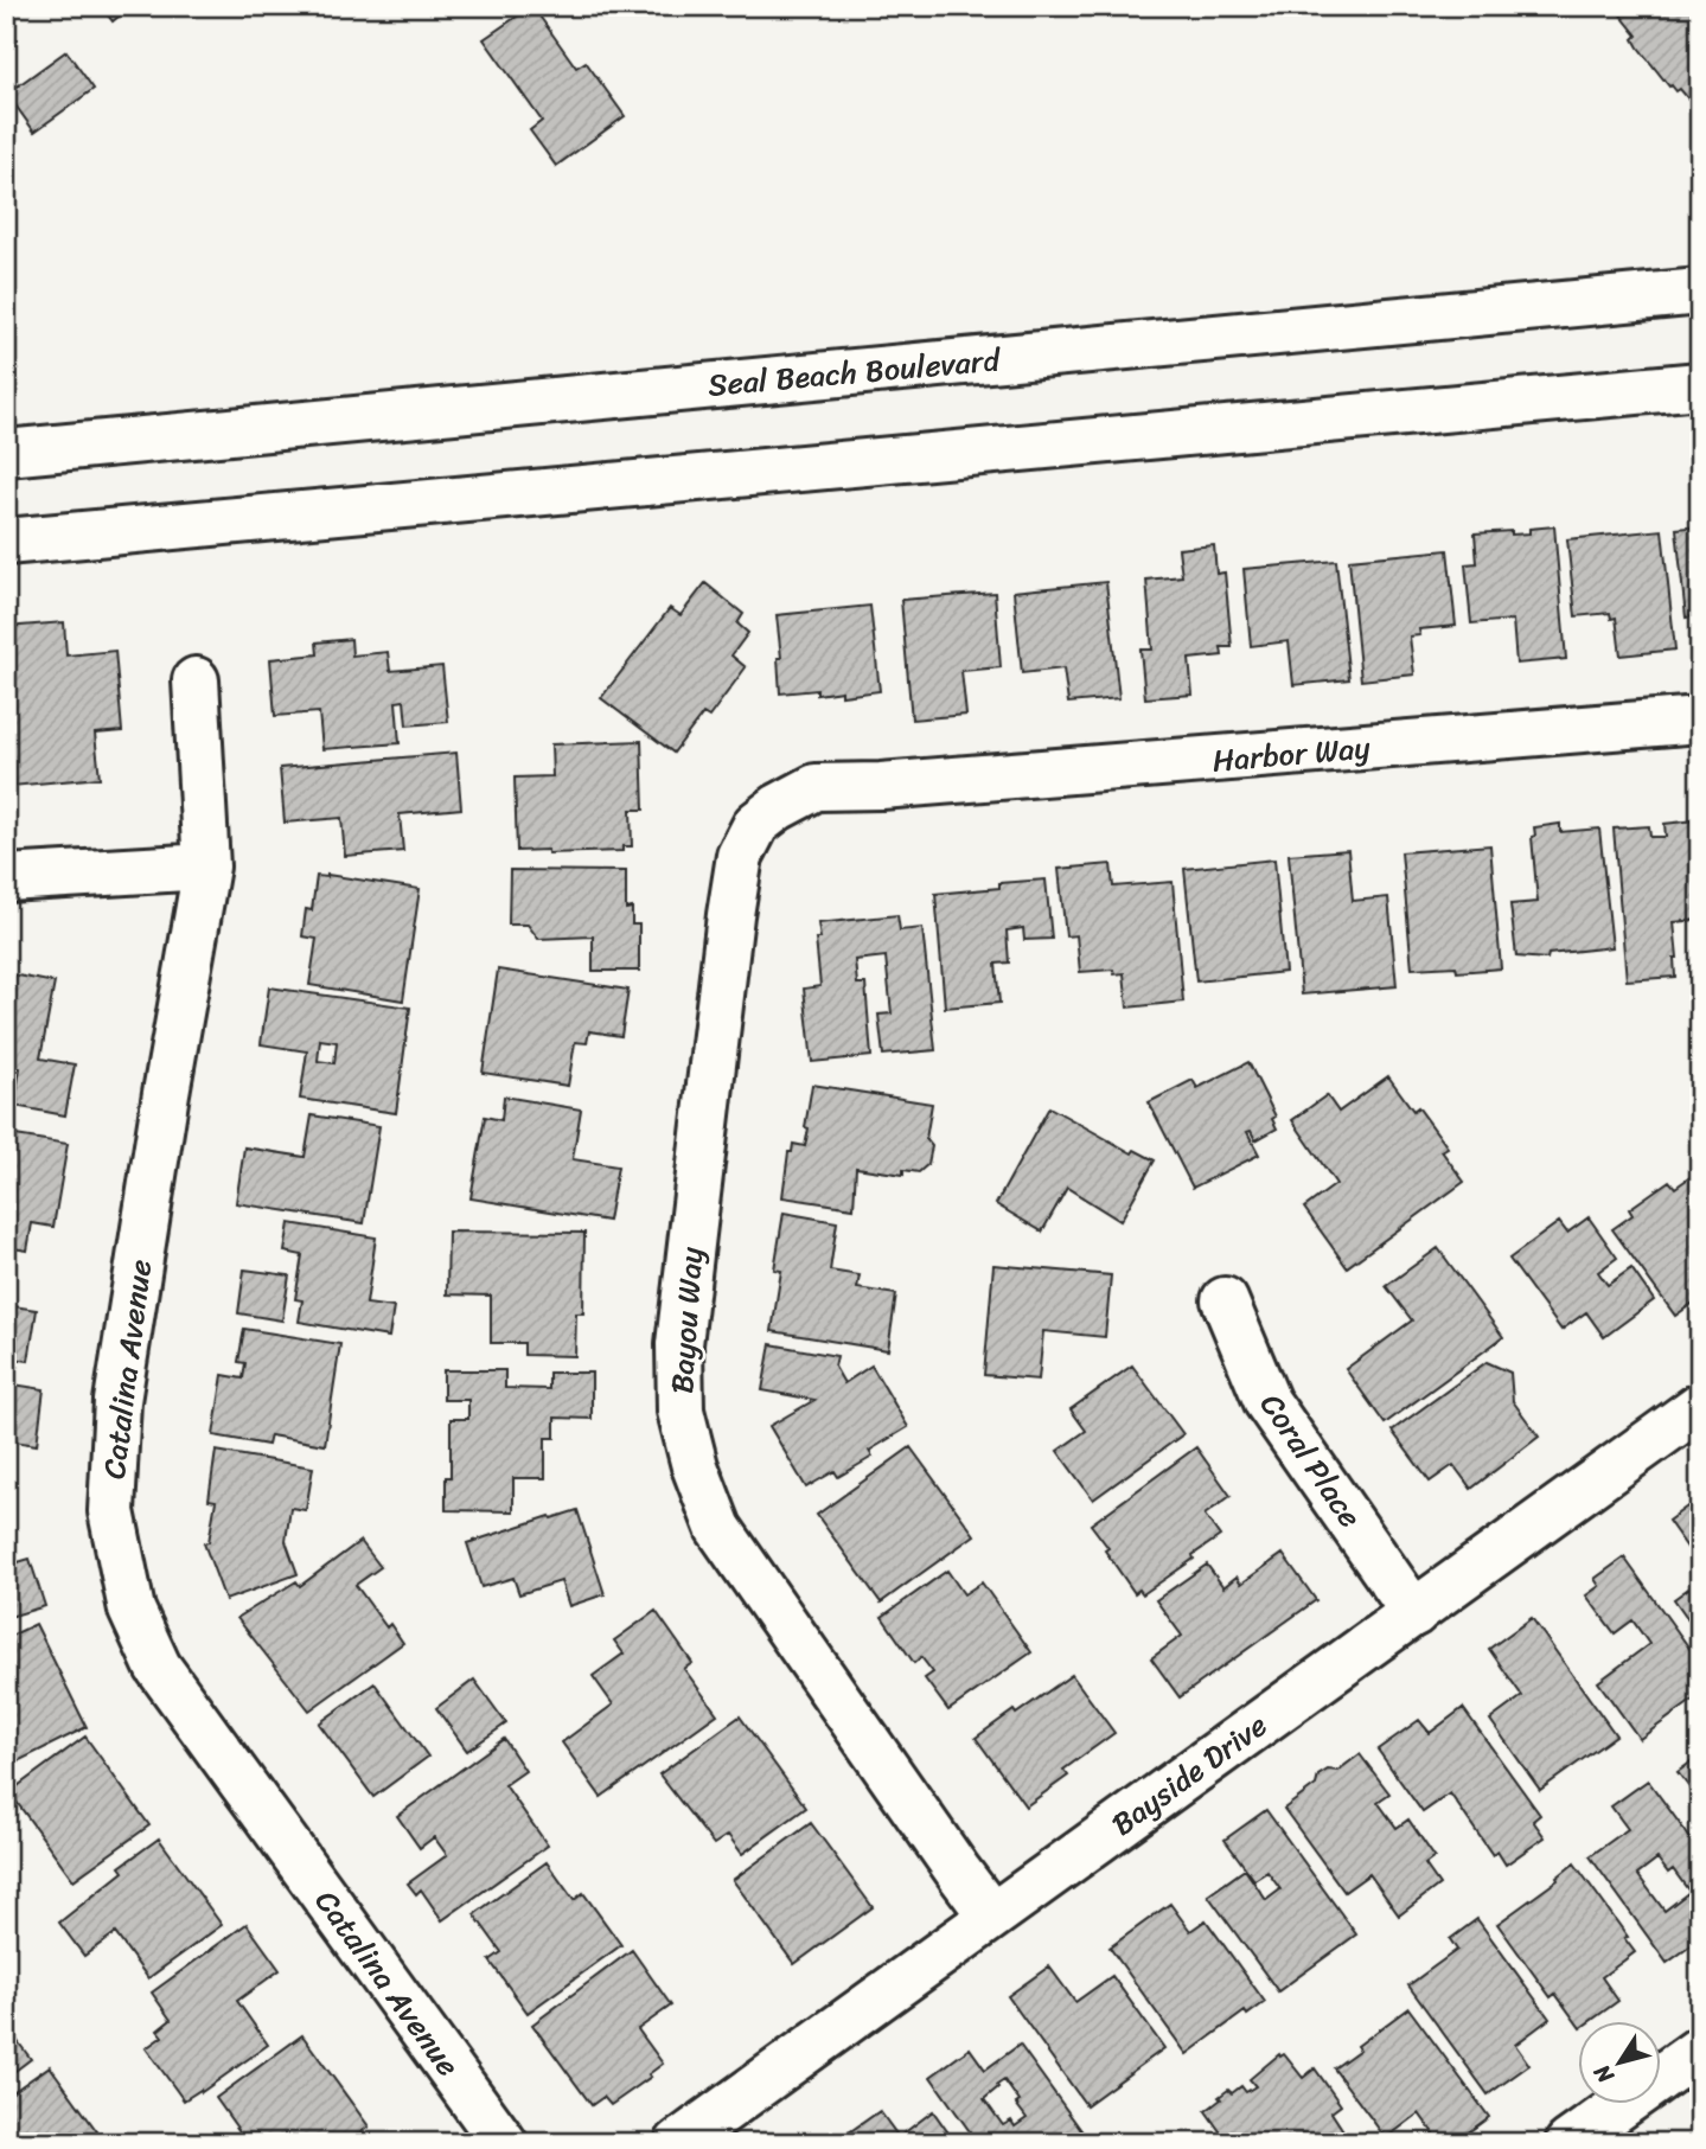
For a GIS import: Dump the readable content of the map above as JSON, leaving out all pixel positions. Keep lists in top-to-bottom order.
{
  "streets": {
    "street": [
      "Seal Beach Boulevard",
      "Harbor Way",
      "Bayou Way",
      "Catalina Avenue",
      "Coral Place",
      "Bayside Drive"
    ]
  },
  "crossings": [
    ["Harbor Way", "Bayou Way"],
    ["Bayou Way", "Bayside Drive"],
    ["Coral Place", "Bayside Drive"]
  ],
  "north": "bottom left"
}
